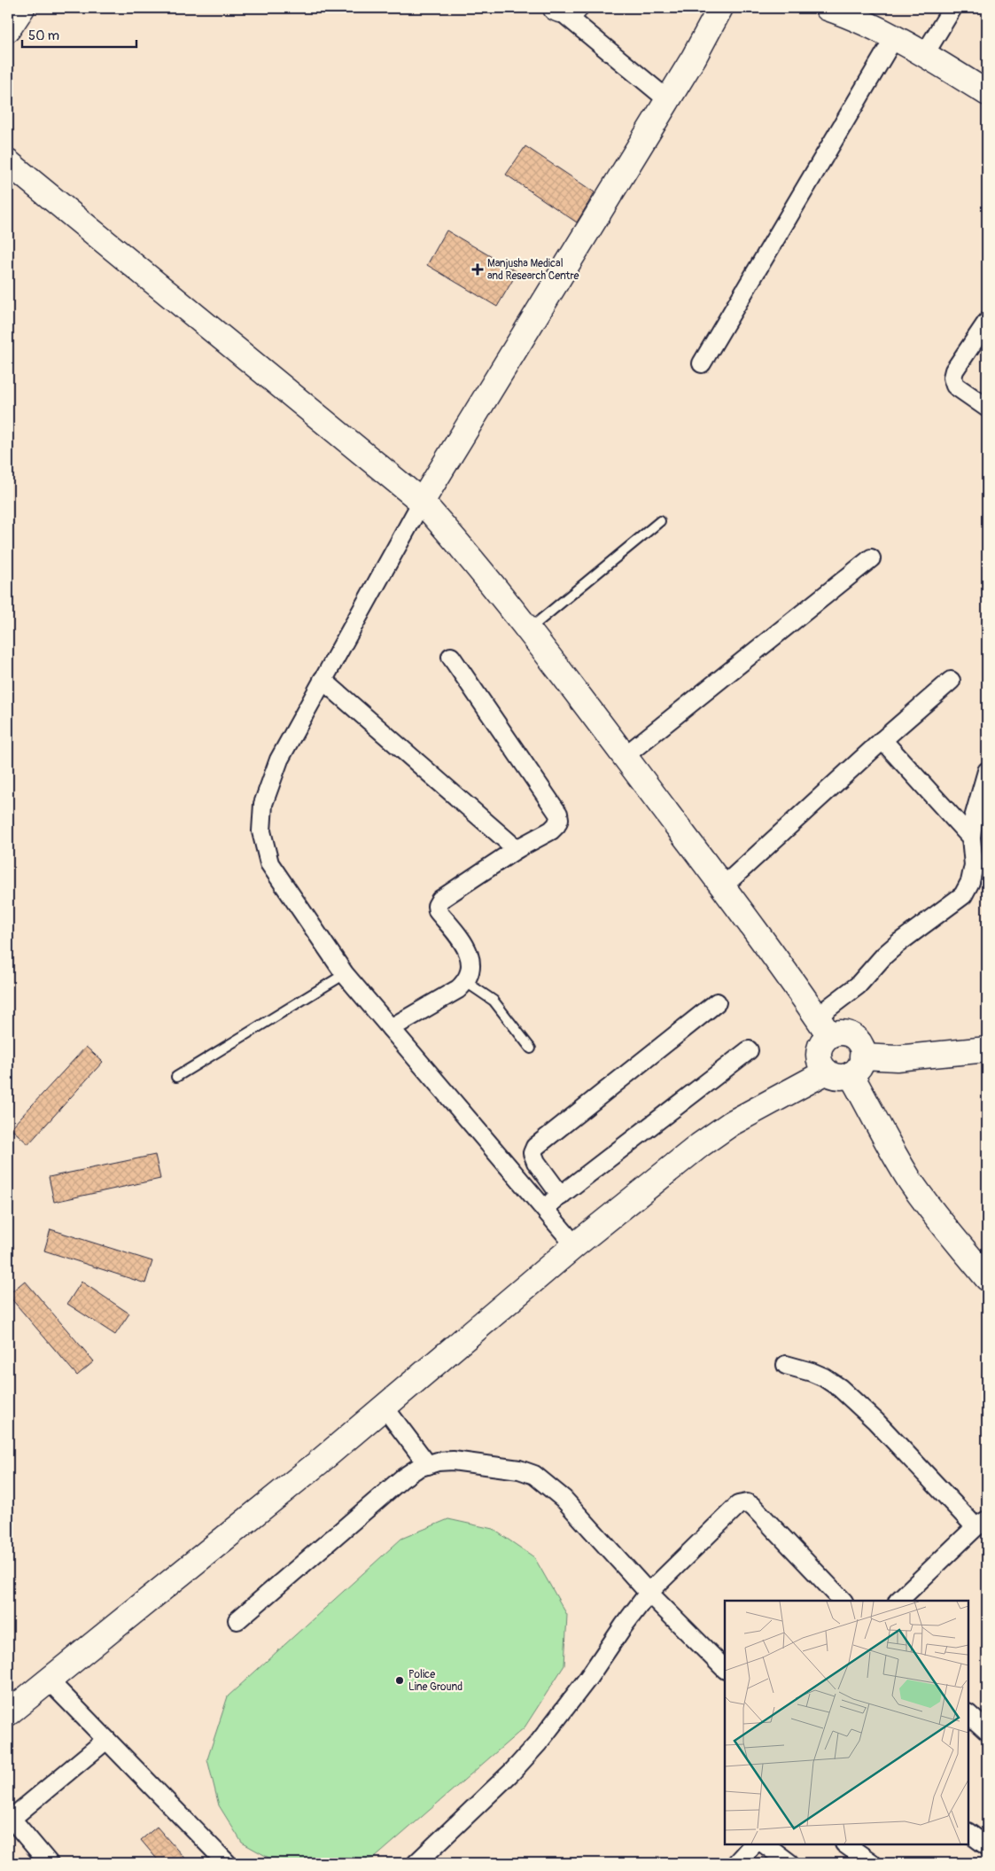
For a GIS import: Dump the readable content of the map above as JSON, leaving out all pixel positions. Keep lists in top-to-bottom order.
{
  "places": {
    "health": ["Manjusha Medical and Research Centre"],
    "other": ["Police Line Ground"]
  },
  "scale_bar": "50 m"
}
